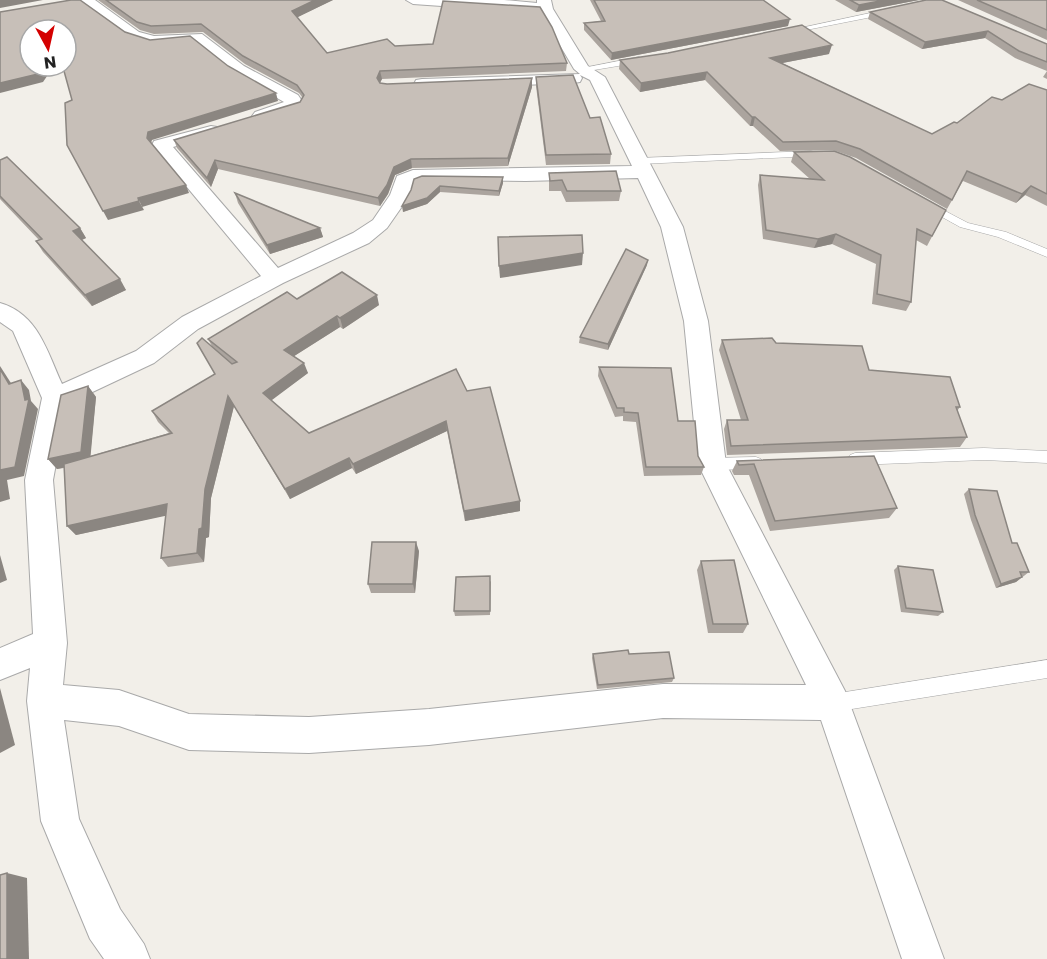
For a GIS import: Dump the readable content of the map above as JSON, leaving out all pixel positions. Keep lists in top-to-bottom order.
{
  "north": "bottom"
}
